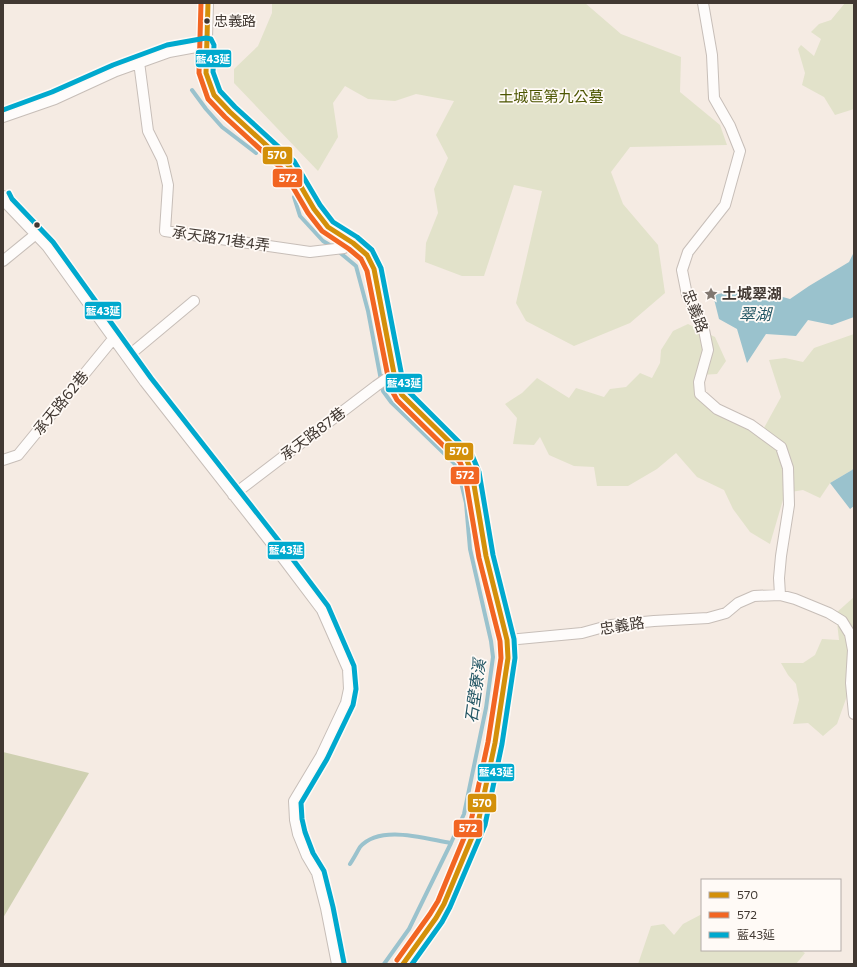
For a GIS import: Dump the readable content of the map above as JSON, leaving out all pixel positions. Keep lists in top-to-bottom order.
{
  "streets": {
    "street": [
      "承天路71巷4弄",
      "忠義路",
      "承天路62巷",
      "承天路87巷"
    ]
  },
  "water": ["翠湖", "石壁寮溪"],
  "parks": ["土城區第九公墓"],
  "places": {
    "other": ["忠義路"],
    "place": ["土城翠湖"]
  },
  "lines": ["transit line 570", "transit line 572", "transit line 藍43延"],
  "legend": ["570", "572", "藍43延"]
}
